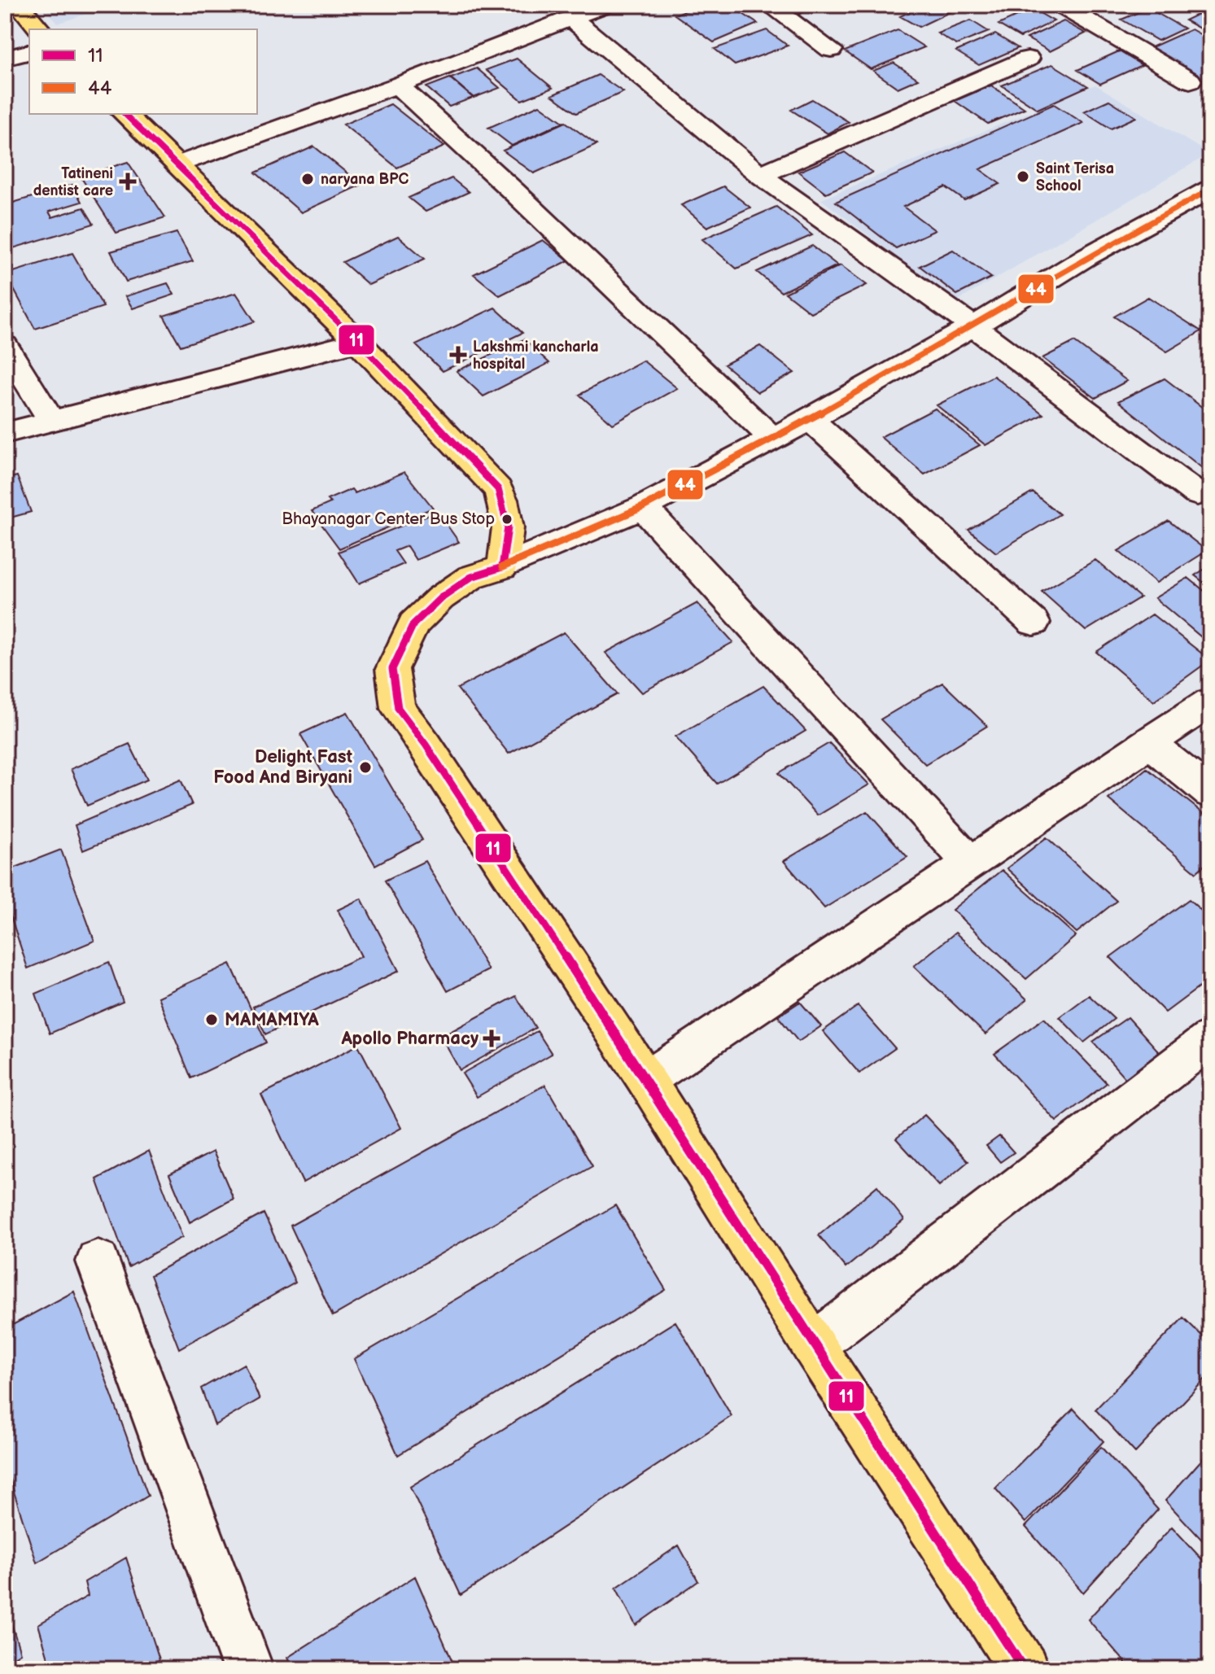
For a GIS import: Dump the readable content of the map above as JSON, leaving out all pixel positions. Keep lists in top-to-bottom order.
{
  "places": {
    "other": [
      "Saint Terisa School",
      "naryana BPC",
      "Bhayanagar Center Bus Stop",
      "Delight Fast Food And Biryani",
      "MAMAMIYA"
    ],
    "health": ["Tatineni dentist care", "Lakshmi kancharla hospital", "Apollo Pharmacy"]
  },
  "lines": ["transit line 11", "transit line 44"],
  "legend": ["11", "44"]
}
